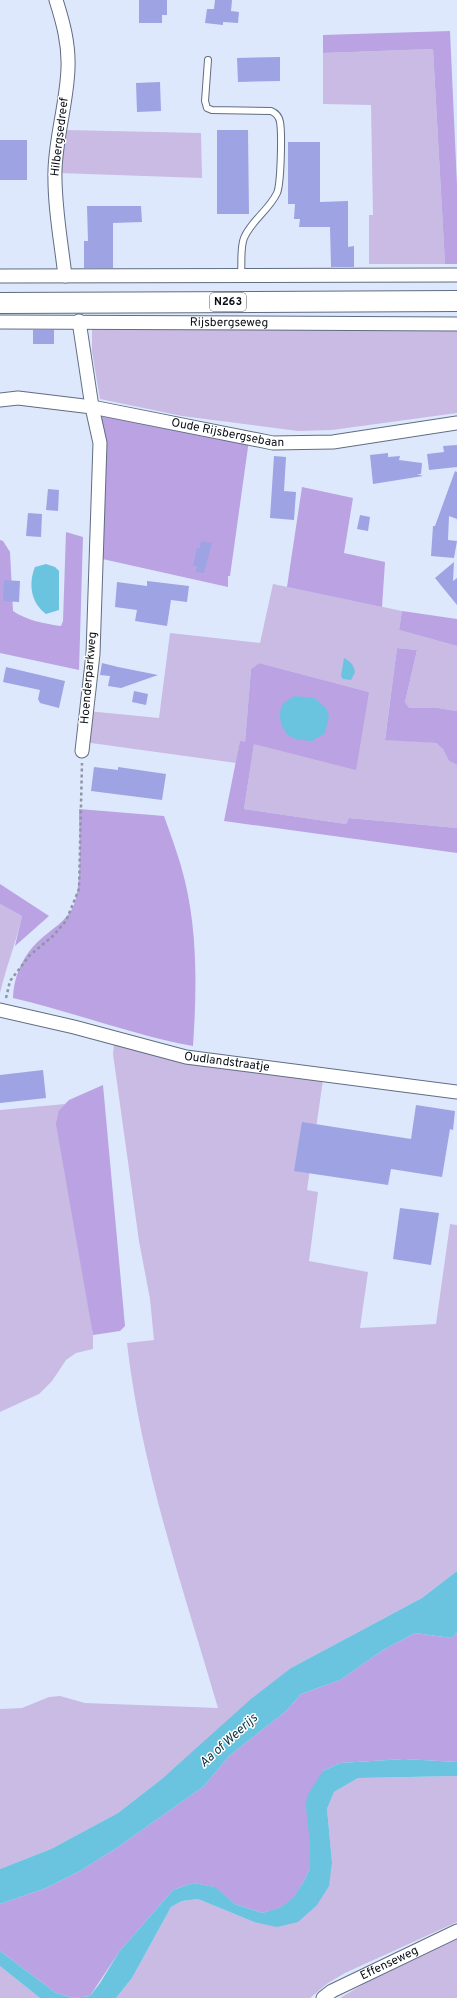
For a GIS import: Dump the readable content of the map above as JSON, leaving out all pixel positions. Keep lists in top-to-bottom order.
{
  "streets": {
    "main road": ["N263", "Rijsbergseweg"],
    "street": [
      "Hilbergsedreef",
      "Oude Rijsbergsebaan",
      "Hoenderparkweg",
      "Oudlandstraatje",
      "Effenseweg"
    ]
  },
  "crossings": [
    ["Rijsbergseweg", "Hoenderparkweg"],
    ["Oude Rijsbergsebaan", "Hoenderparkweg"]
  ],
  "water": ["Aa of Weerijs"]
}
